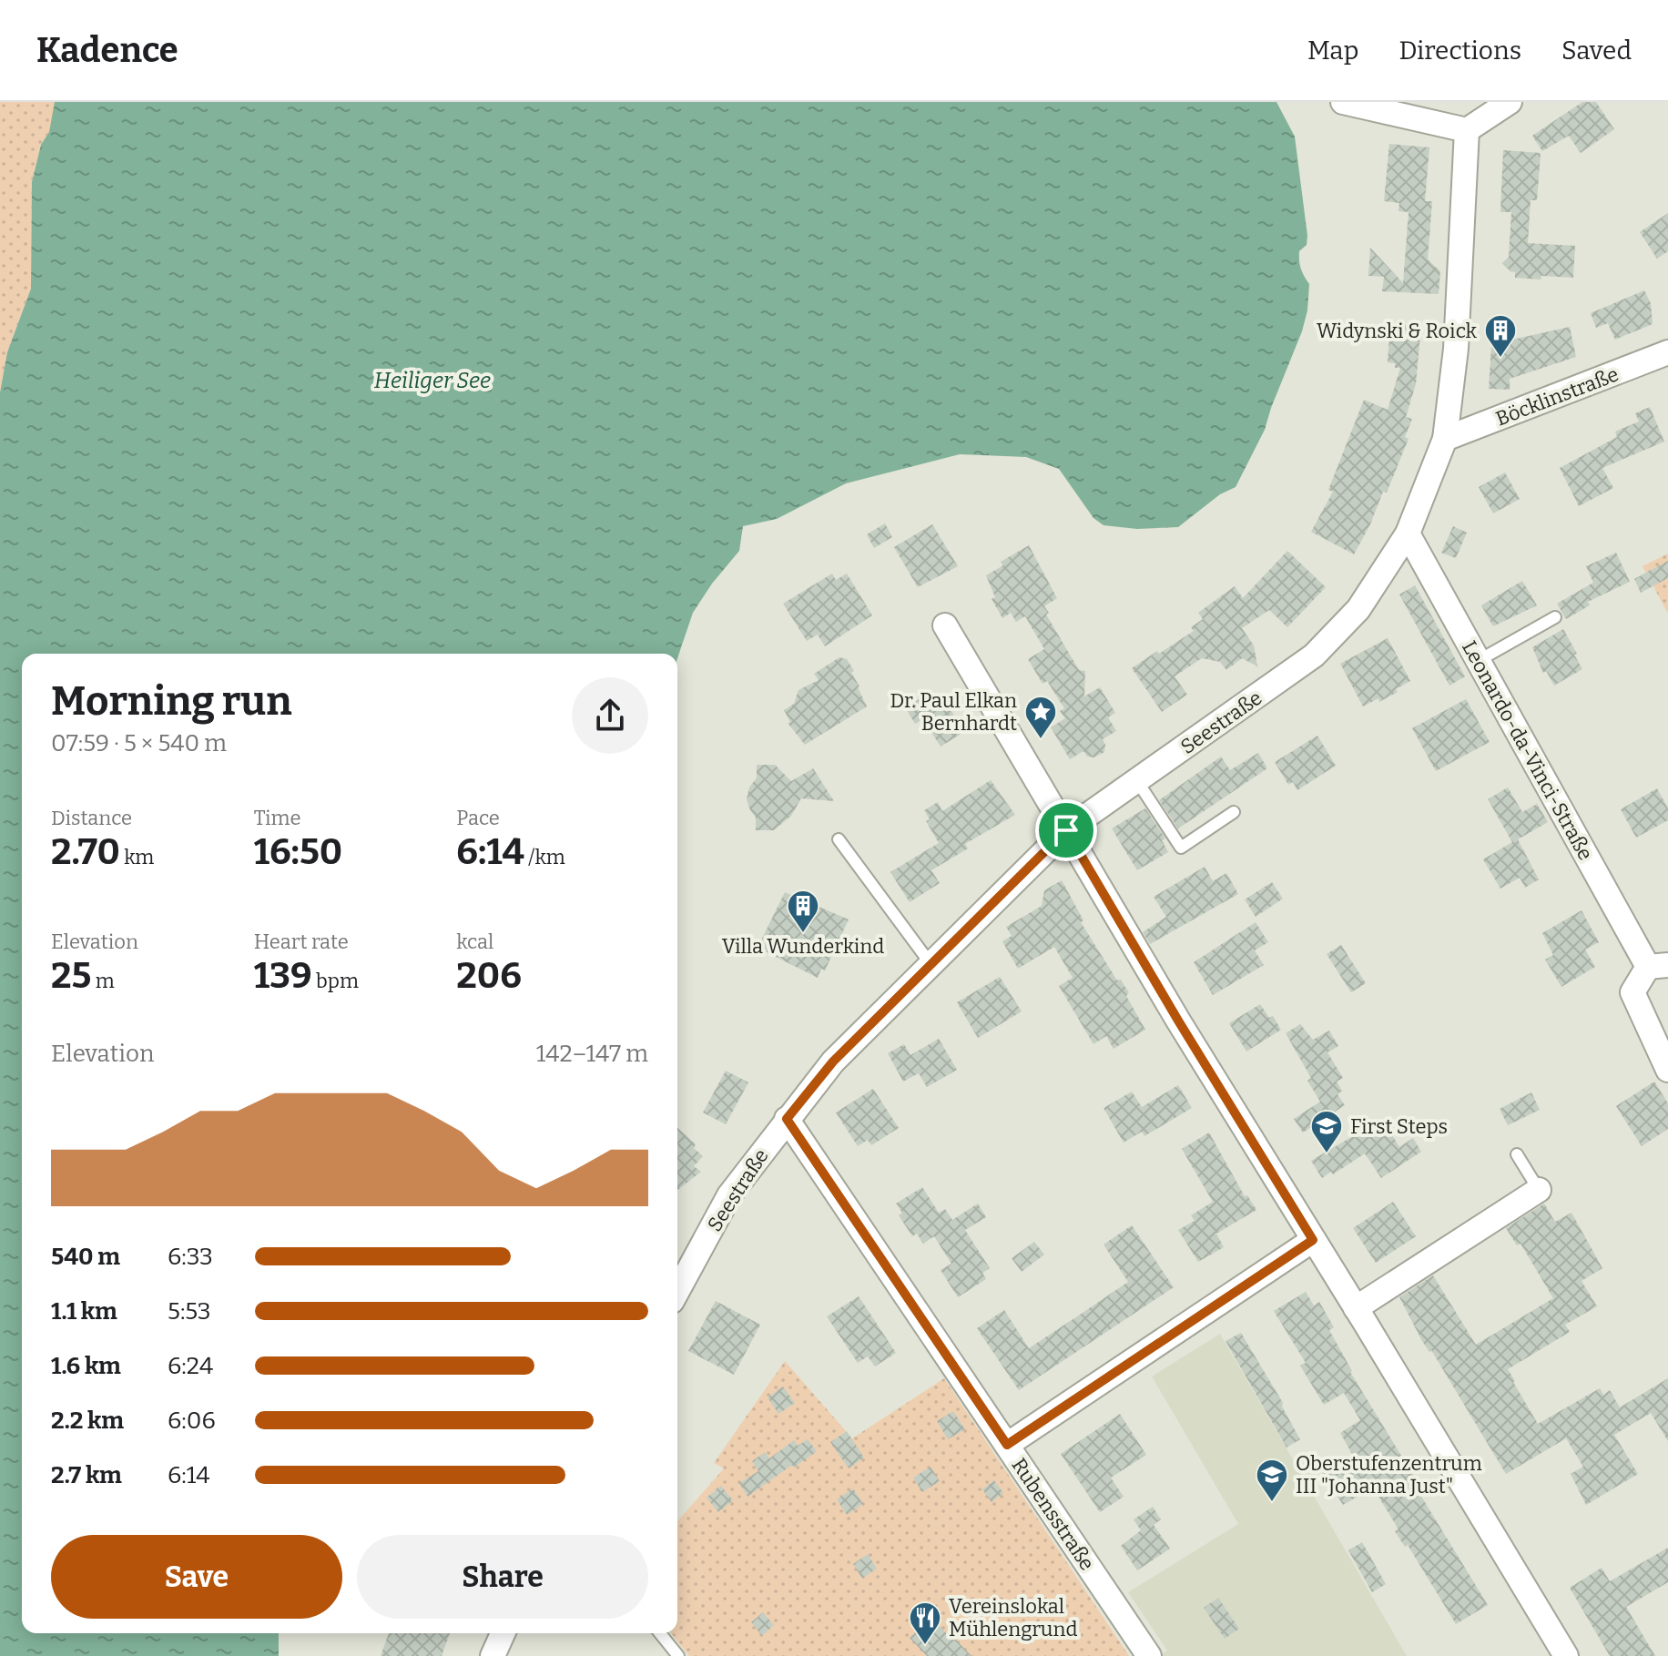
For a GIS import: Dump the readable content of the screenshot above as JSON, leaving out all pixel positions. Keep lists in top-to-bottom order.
{
  "streets": {
    "street": [
      "Böcklinstraße",
      "Seestraße",
      "Leonardo-da-Vinci-Straße",
      "Rubensstraße"
    ]
  },
  "crossings": [
    ["Böcklinstraße", "Seestraße"],
    ["Seestraße", "Leonardo-da-Vinci-Straße"],
    ["Seestraße", "Rubensstraße"]
  ],
  "water": ["Heiliger See"],
  "places": {
    "building": ["Widynski & Roick", "Villa Wunderkind"],
    "place": ["Dr. Paul Elkan Bernhardt"],
    "school or university": ["First Steps", "Oberstufenzentrum III \"Johanna Just\""],
    "restaurant": ["Vereinslokal Mühlengrund"]
  },
  "page": {
    "header": "Kadence",
    "nav": ["Map", "Directions", "Saved"],
    "heading": ["Morning run", "07:59 · 5 × 540 m"],
    "stats": [
      ["Distance", "2.70 km"],
      ["Time", "16:50"],
      ["Pace", "6:14 /km"],
      ["Elevation", "25 m"],
      ["Heart rate", "139 bpm"],
      ["kcal", "206"]
    ],
    "chart": ["Elevation", "142–147 m"],
    "list": [
      {
        "name": "540 m",
        "note": "6:33"
      },
      {
        "name": "1.1 km",
        "note": "5:53"
      },
      {
        "name": "1.6 km",
        "note": "6:24"
      },
      {
        "name": "2.2 km",
        "note": "6:06"
      },
      {
        "name": "2.7 km",
        "note": "6:14"
      }
    ],
    "buttons": ["Save", "Share"]
  }
}
